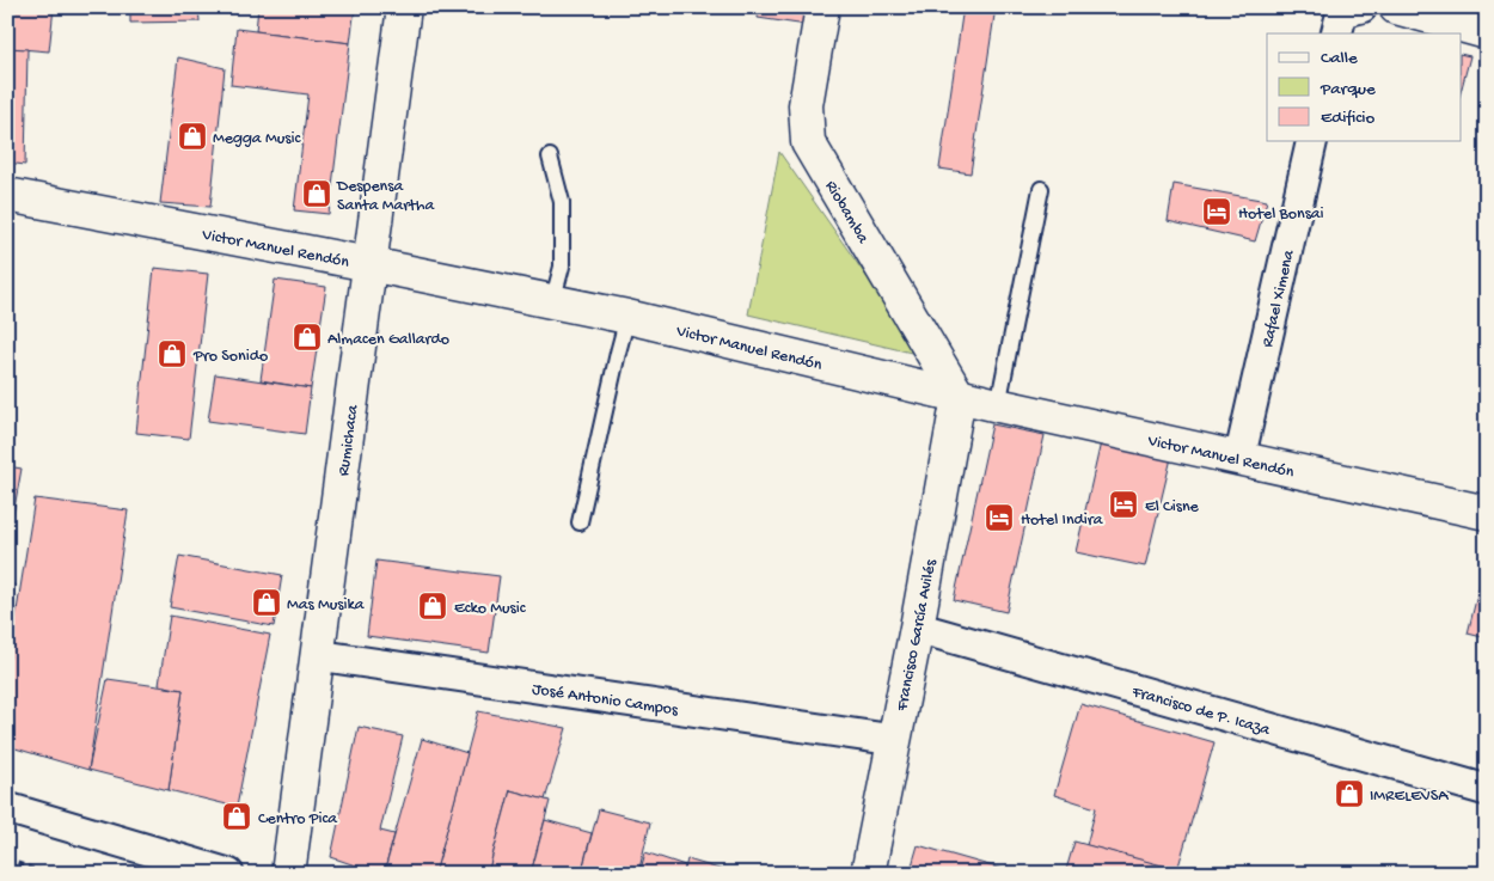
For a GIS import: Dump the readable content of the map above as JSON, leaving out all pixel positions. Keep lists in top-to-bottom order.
{
  "streets": {
    "street": [
      "Riobamba",
      "Victor Manuel Rendón",
      "Rafael Ximena",
      "Rumichaca",
      "Francisco García Avilés",
      "José Antonio Campos",
      "Francisco de P. Icaza"
    ]
  },
  "crossings": [
    ["Riobamba", "Victor Manuel Rendón"],
    ["Riobamba", "Francisco García Avilés"],
    ["Victor Manuel Rendón", "Rafael Ximena"],
    ["Victor Manuel Rendón", "Rumichaca"],
    ["Victor Manuel Rendón", "Francisco García Avilés"],
    ["Rumichaca", "José Antonio Campos"],
    ["Francisco García Avilés", "José Antonio Campos"],
    ["Francisco García Avilés", "Francisco de P. Icaza"]
  ],
  "places": {
    "shop": [
      "Megga Music",
      "Despensa Santa Martha",
      "Almacen Gallardo",
      "Pro Sonido",
      "Mas Musika",
      "Ecko Music",
      "IMRELEVSA",
      "Centro Pica"
    ],
    "hotel": ["Hotel Bonsai", "El Cisne", "Hotel Indira"]
  },
  "legend": ["Calle", "Parque", "Edificio"]
}
